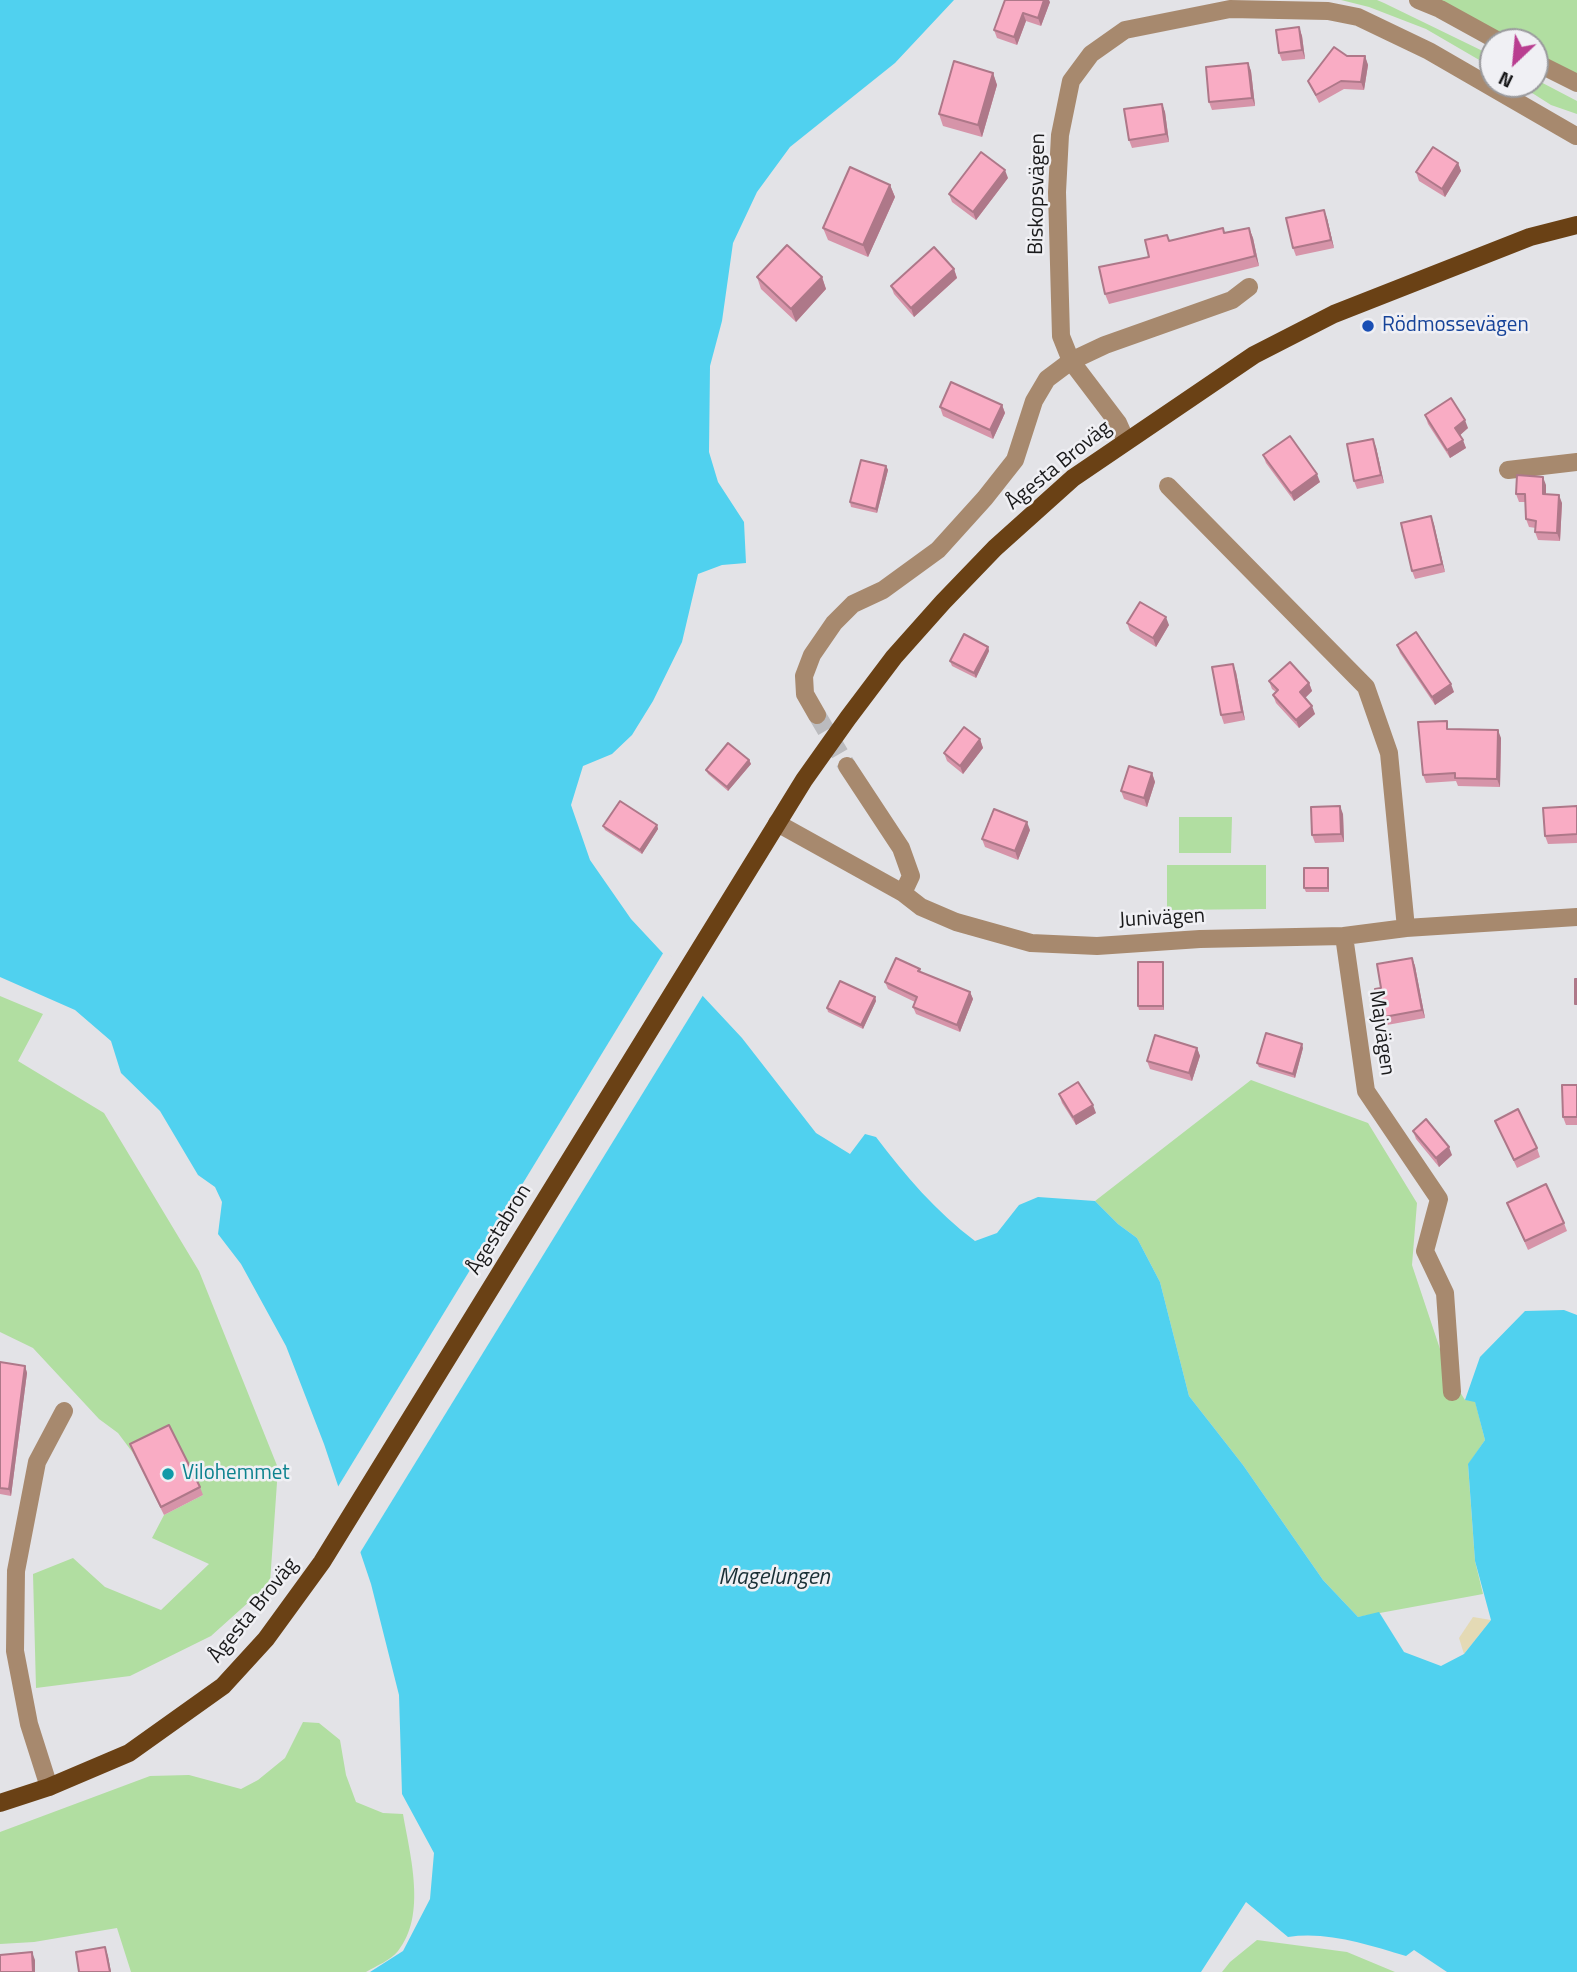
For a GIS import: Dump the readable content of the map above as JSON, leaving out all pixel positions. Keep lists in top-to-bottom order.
{
  "streets": {
    "main road": ["Ågesta Broväg", "Ågestabron"],
    "street": ["Biskopsvägen", "Junivägen", "Majvägen"]
  },
  "crossings": [
    ["Biskopsvägen", "Ågesta Broväg"],
    ["Ågesta Broväg", "Junivägen"],
    ["Ågesta Broväg", "Ågestabron"],
    ["Junivägen", "Majvägen"]
  ],
  "water": ["Magelungen"],
  "places": ["Rödmossevägen", "Vilohemmet"],
  "north": "bottom left"
}
